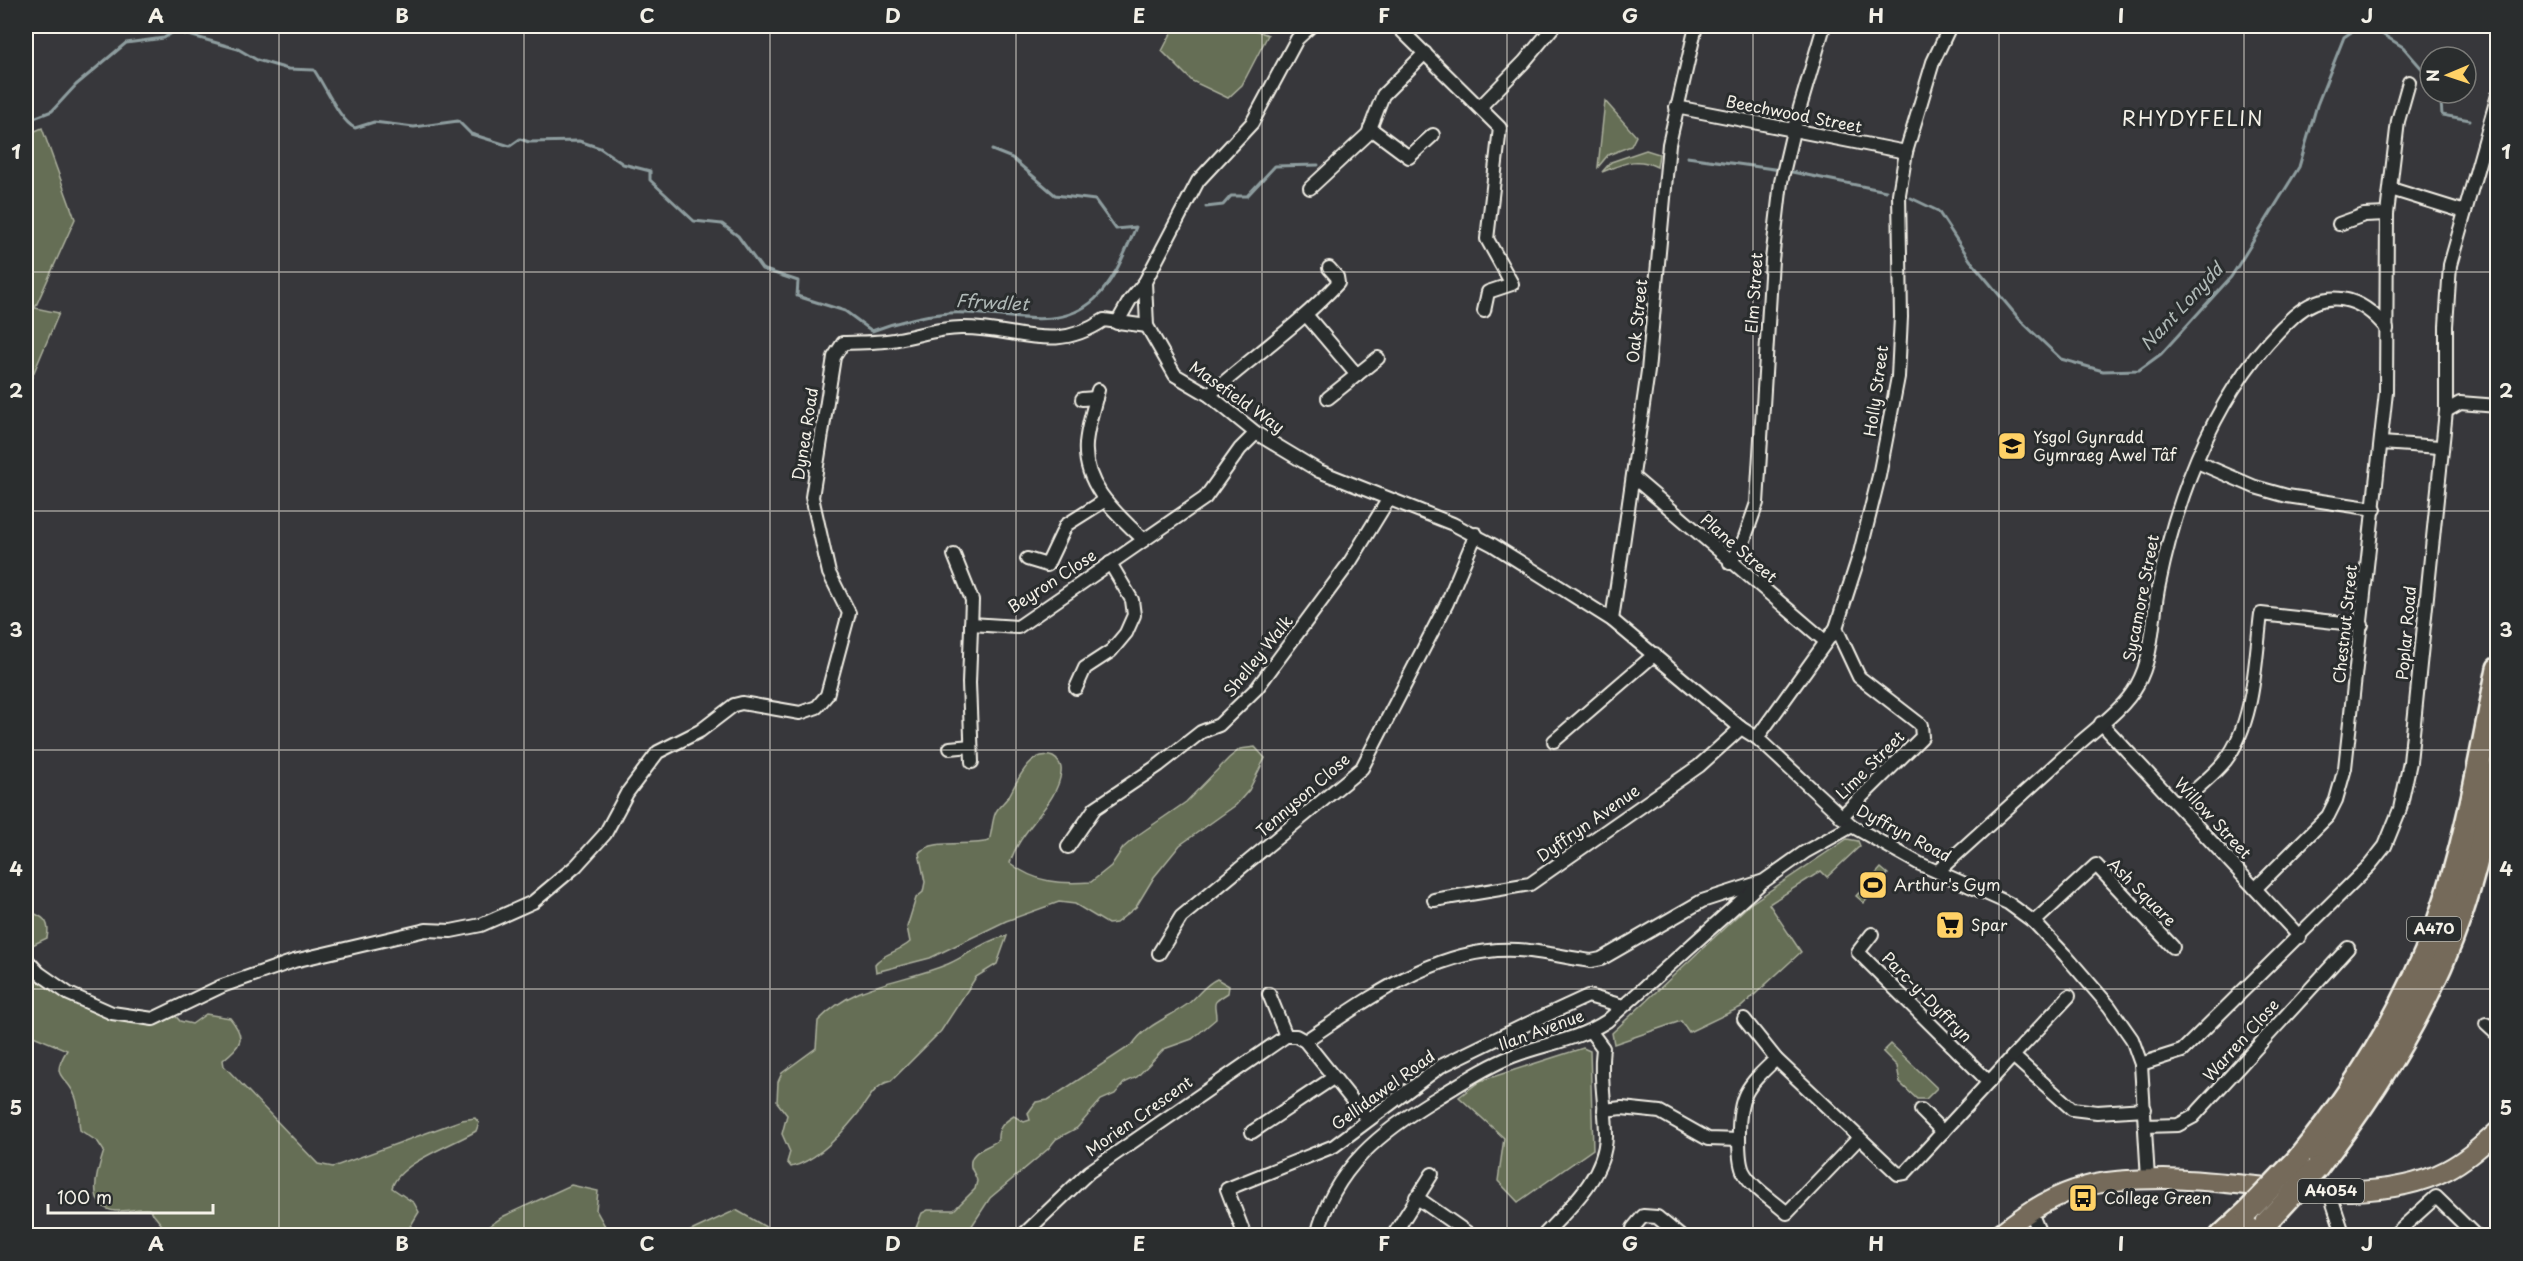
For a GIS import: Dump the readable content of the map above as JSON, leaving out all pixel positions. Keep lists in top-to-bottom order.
{
  "streets": {
    "highway": ["A470"],
    "main road": ["A4054"],
    "street": [
      "Beechwood Street",
      "Elm Street",
      "Oak Street",
      "Holly Street",
      "Masefield Way",
      "Dynea Road",
      "Plane Street",
      "Beyron Close",
      "Sycamore Street",
      "Chestnut Street",
      "Poplar Road",
      "Shelley Walk",
      "Lime Street",
      "Tennyson Close",
      "Willow Street",
      "Dyffryn Avenue",
      "Dyffryn Road",
      "Ash Square",
      "Parc-y-Dyffryn",
      "Ilan Avenue",
      "Warren Close",
      "Gellidawel Road",
      "Morien Crescent"
    ]
  },
  "crossings": [
    ["Beechwood Street", "Elm Street"],
    ["Beechwood Street", "Oak Street"],
    ["Beechwood Street", "Holly Street"],
    ["Elm Street", "Plane Street"],
    ["Oak Street", "Plane Street"],
    ["Oak Street", "Dyffryn Road"],
    ["Holly Street", "Plane Street"],
    ["Holly Street", "Lime Street"],
    ["Holly Street", "Dyffryn Road"],
    ["Masefield Way", "Dynea Road"],
    ["Masefield Way", "Beyron Close"],
    ["Masefield Way", "Shelley Walk"],
    ["Masefield Way", "Tennyson Close"],
    ["Masefield Way", "Dyffryn Road"],
    ["Sycamore Street", "Chestnut Street"],
    ["Sycamore Street", "Willow Street"],
    ["Sycamore Street", "Dyffryn Road"],
    ["Chestnut Street", "Willow Street"],
    ["Poplar Road", "Willow Street"],
    ["Poplar Road", "Dyffryn Road"],
    ["Lime Street", "Dyffryn Road"],
    ["Dyffryn Avenue", "Dyffryn Road"],
    ["Dyffryn Road", "Ash Square"],
    ["Dyffryn Road", "Warren Close"],
    ["Dyffryn Road", "A4054"],
    ["Ilan Avenue", "Gellidawel Road"]
  ],
  "districts": ["RHYDYFELIN"],
  "water": ["Ffrwdlet", "Nant Lonydd"],
  "places": {
    "school or university": ["Ysgol Gynradd Gymraeg Awel Tâf"],
    "sports": ["Arthur's Gym"],
    "supermarket": ["Spar"],
    "bus stop": ["College Green"]
  },
  "scale_bar": "100 m",
  "north": "left",
  "grid": {
    "columns": [
      "A",
      "B",
      "C",
      "D",
      "E",
      "F",
      "G",
      "H",
      "I",
      "J"
    ],
    "rows": [
      "1",
      "2",
      "3",
      "4",
      "5"
    ]
  }
}
